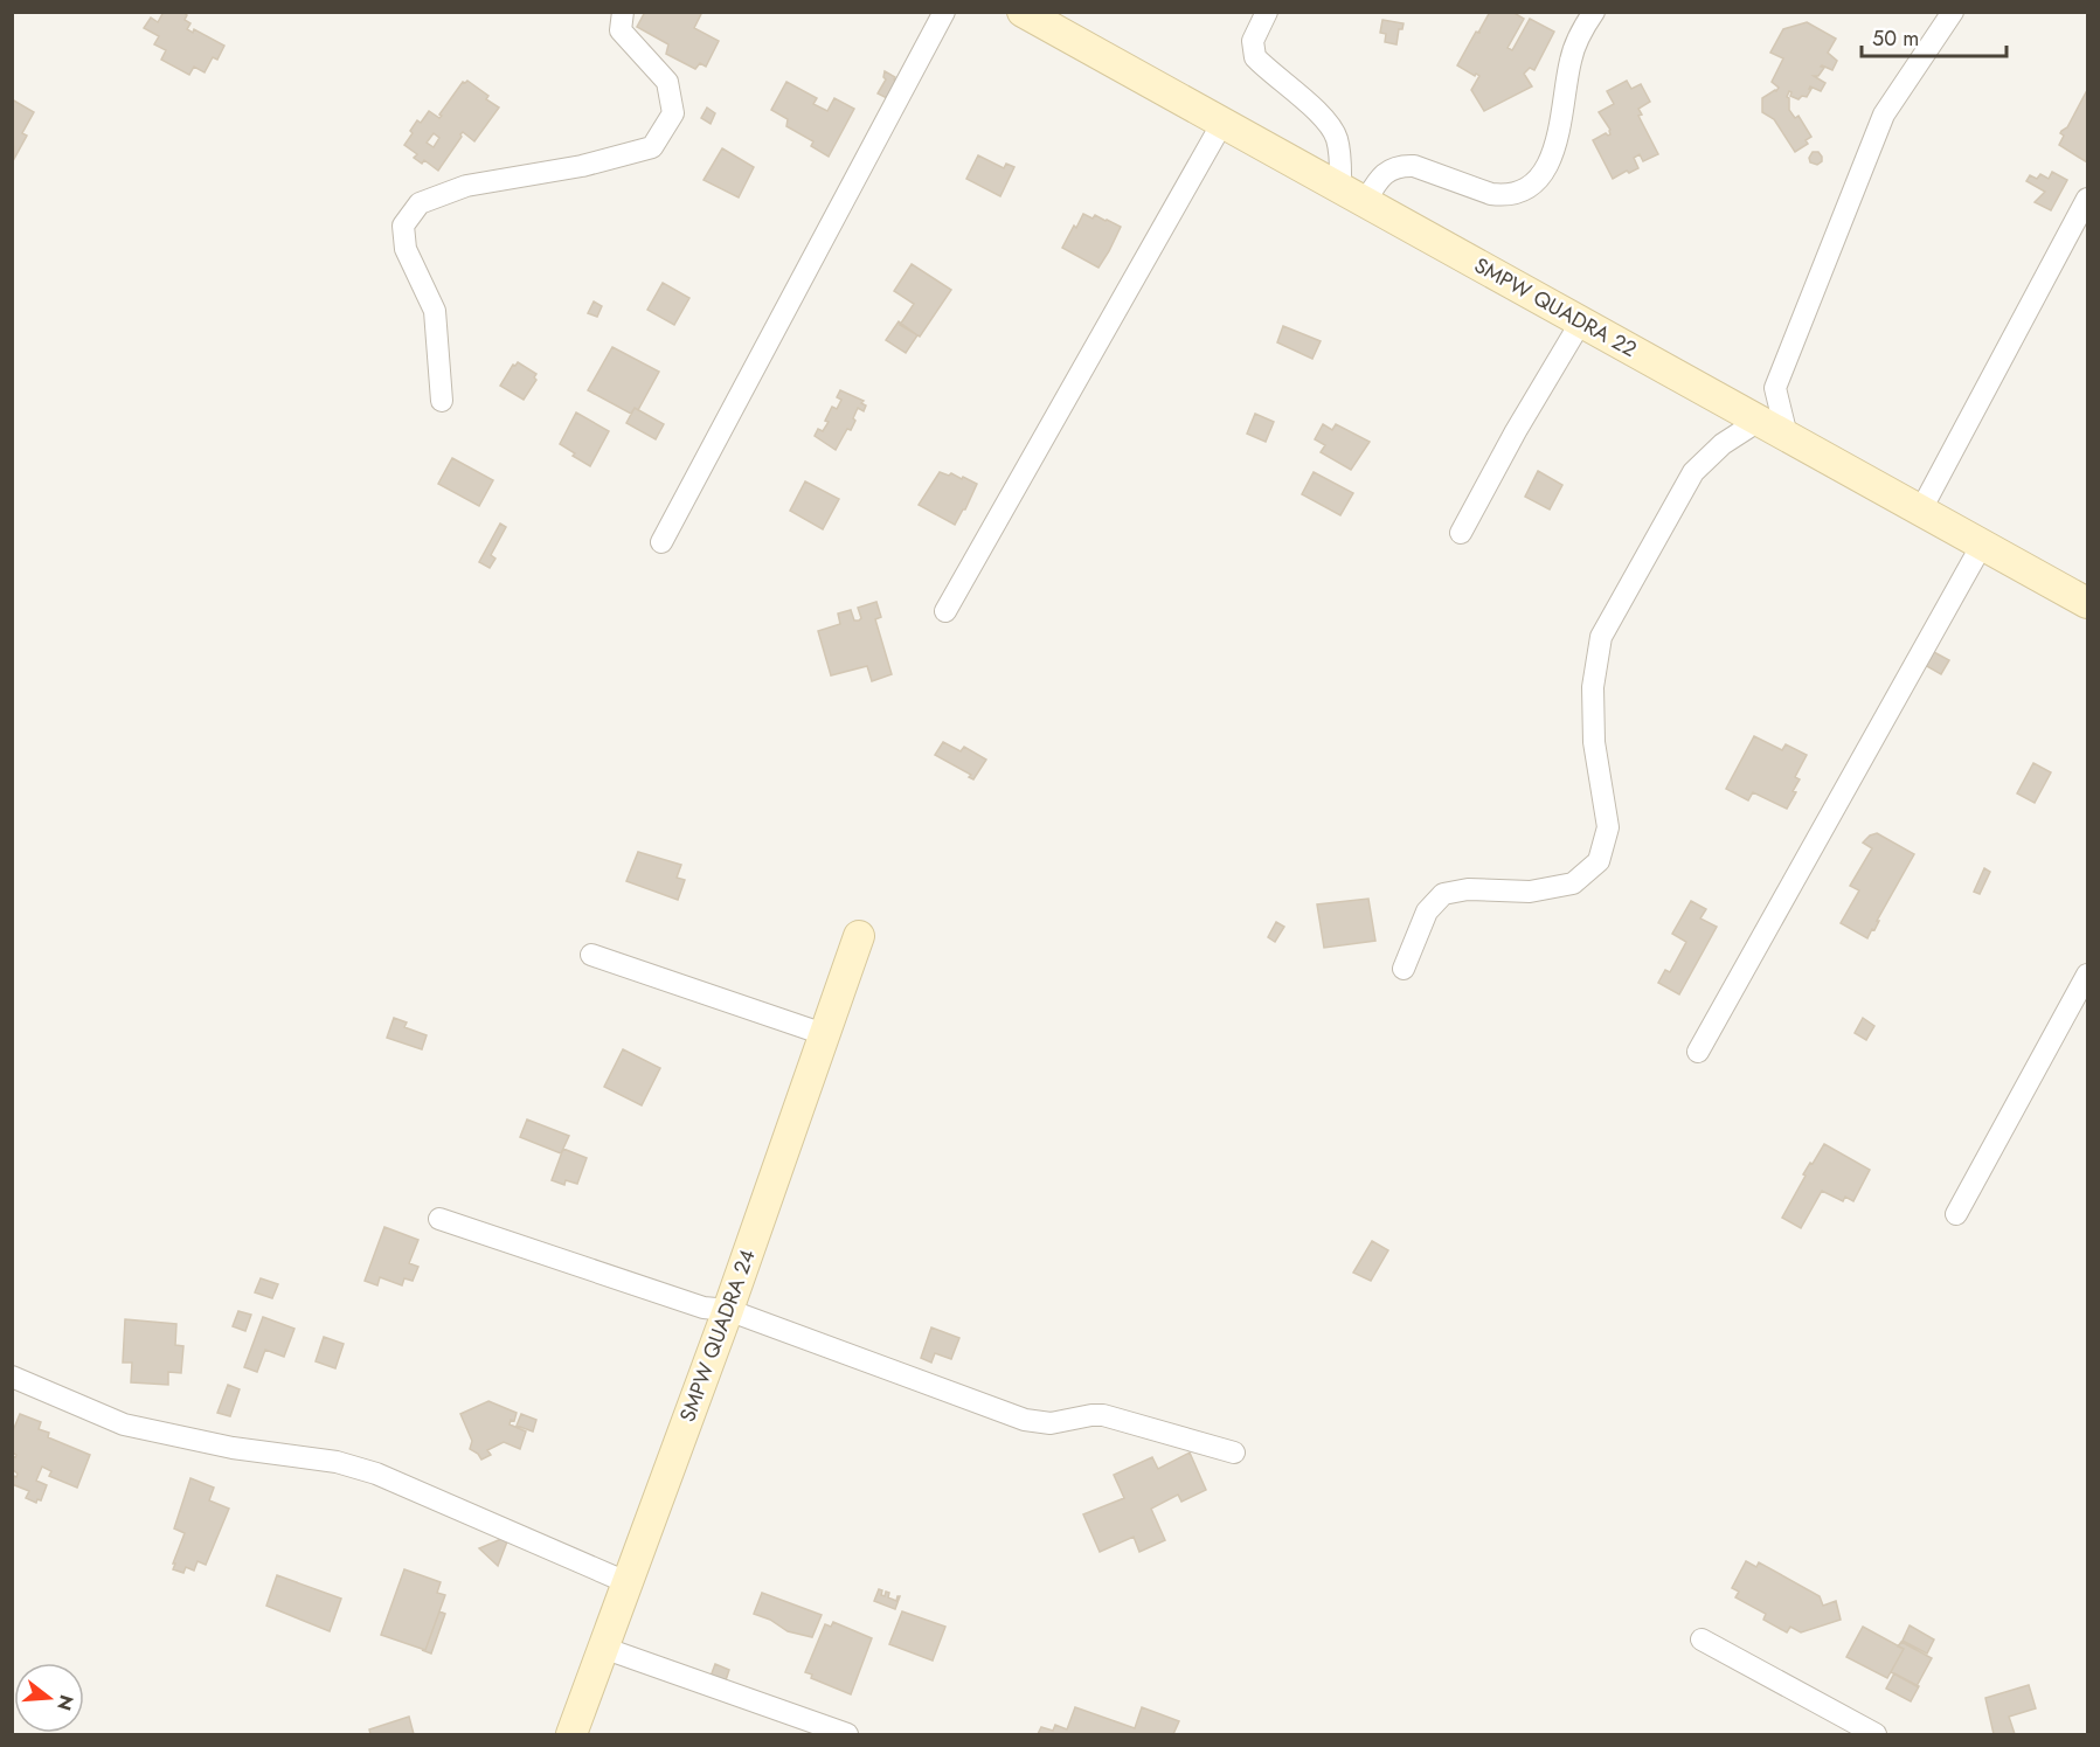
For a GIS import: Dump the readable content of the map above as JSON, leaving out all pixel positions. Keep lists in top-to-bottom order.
{
  "streets": {
    "street": ["SMPW QUADRA 22", "SMPW QUADRA 24"]
  },
  "scale_bar": "50 m",
  "north": "right"
}
